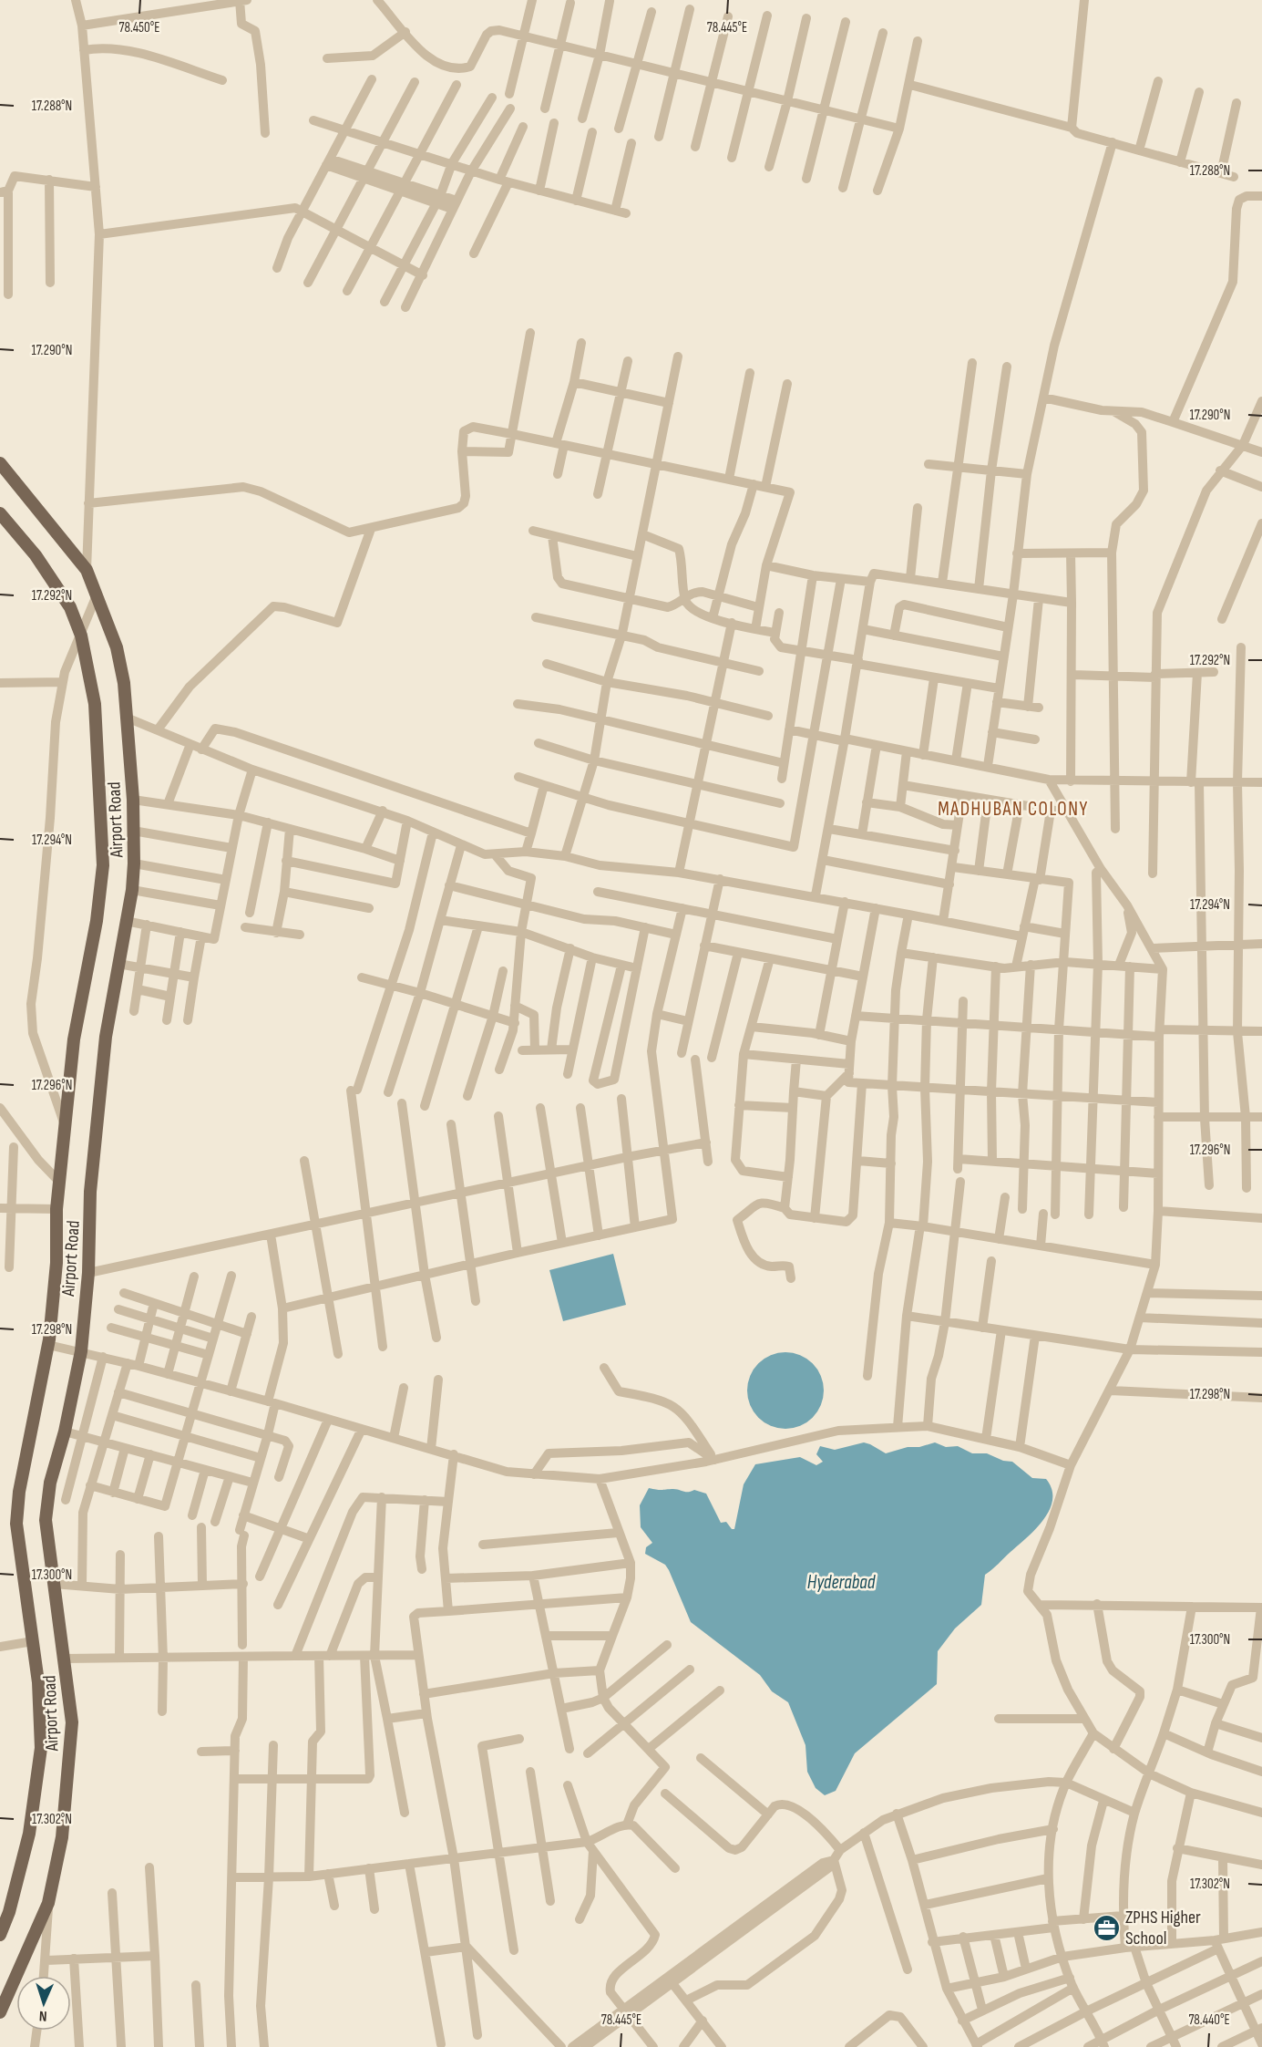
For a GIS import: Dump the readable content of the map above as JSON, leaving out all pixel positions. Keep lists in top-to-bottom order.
{
  "streets": {
    "main road": ["Airport Road"]
  },
  "districts": ["MADHUBAN COLONY"],
  "water": ["Hyderabad"],
  "places": {
    "office": ["ZPHS Higher School"]
  },
  "north": "bottom",
  "coordinates": [
    "78.450°E",
    "78.445°E",
    "17.288°N",
    "17.290°N",
    "17.292°N",
    "17.294°N",
    "17.296°N",
    "17.298°N",
    "17.300°N",
    "17.302°N",
    "78.440°E"
  ]
}
